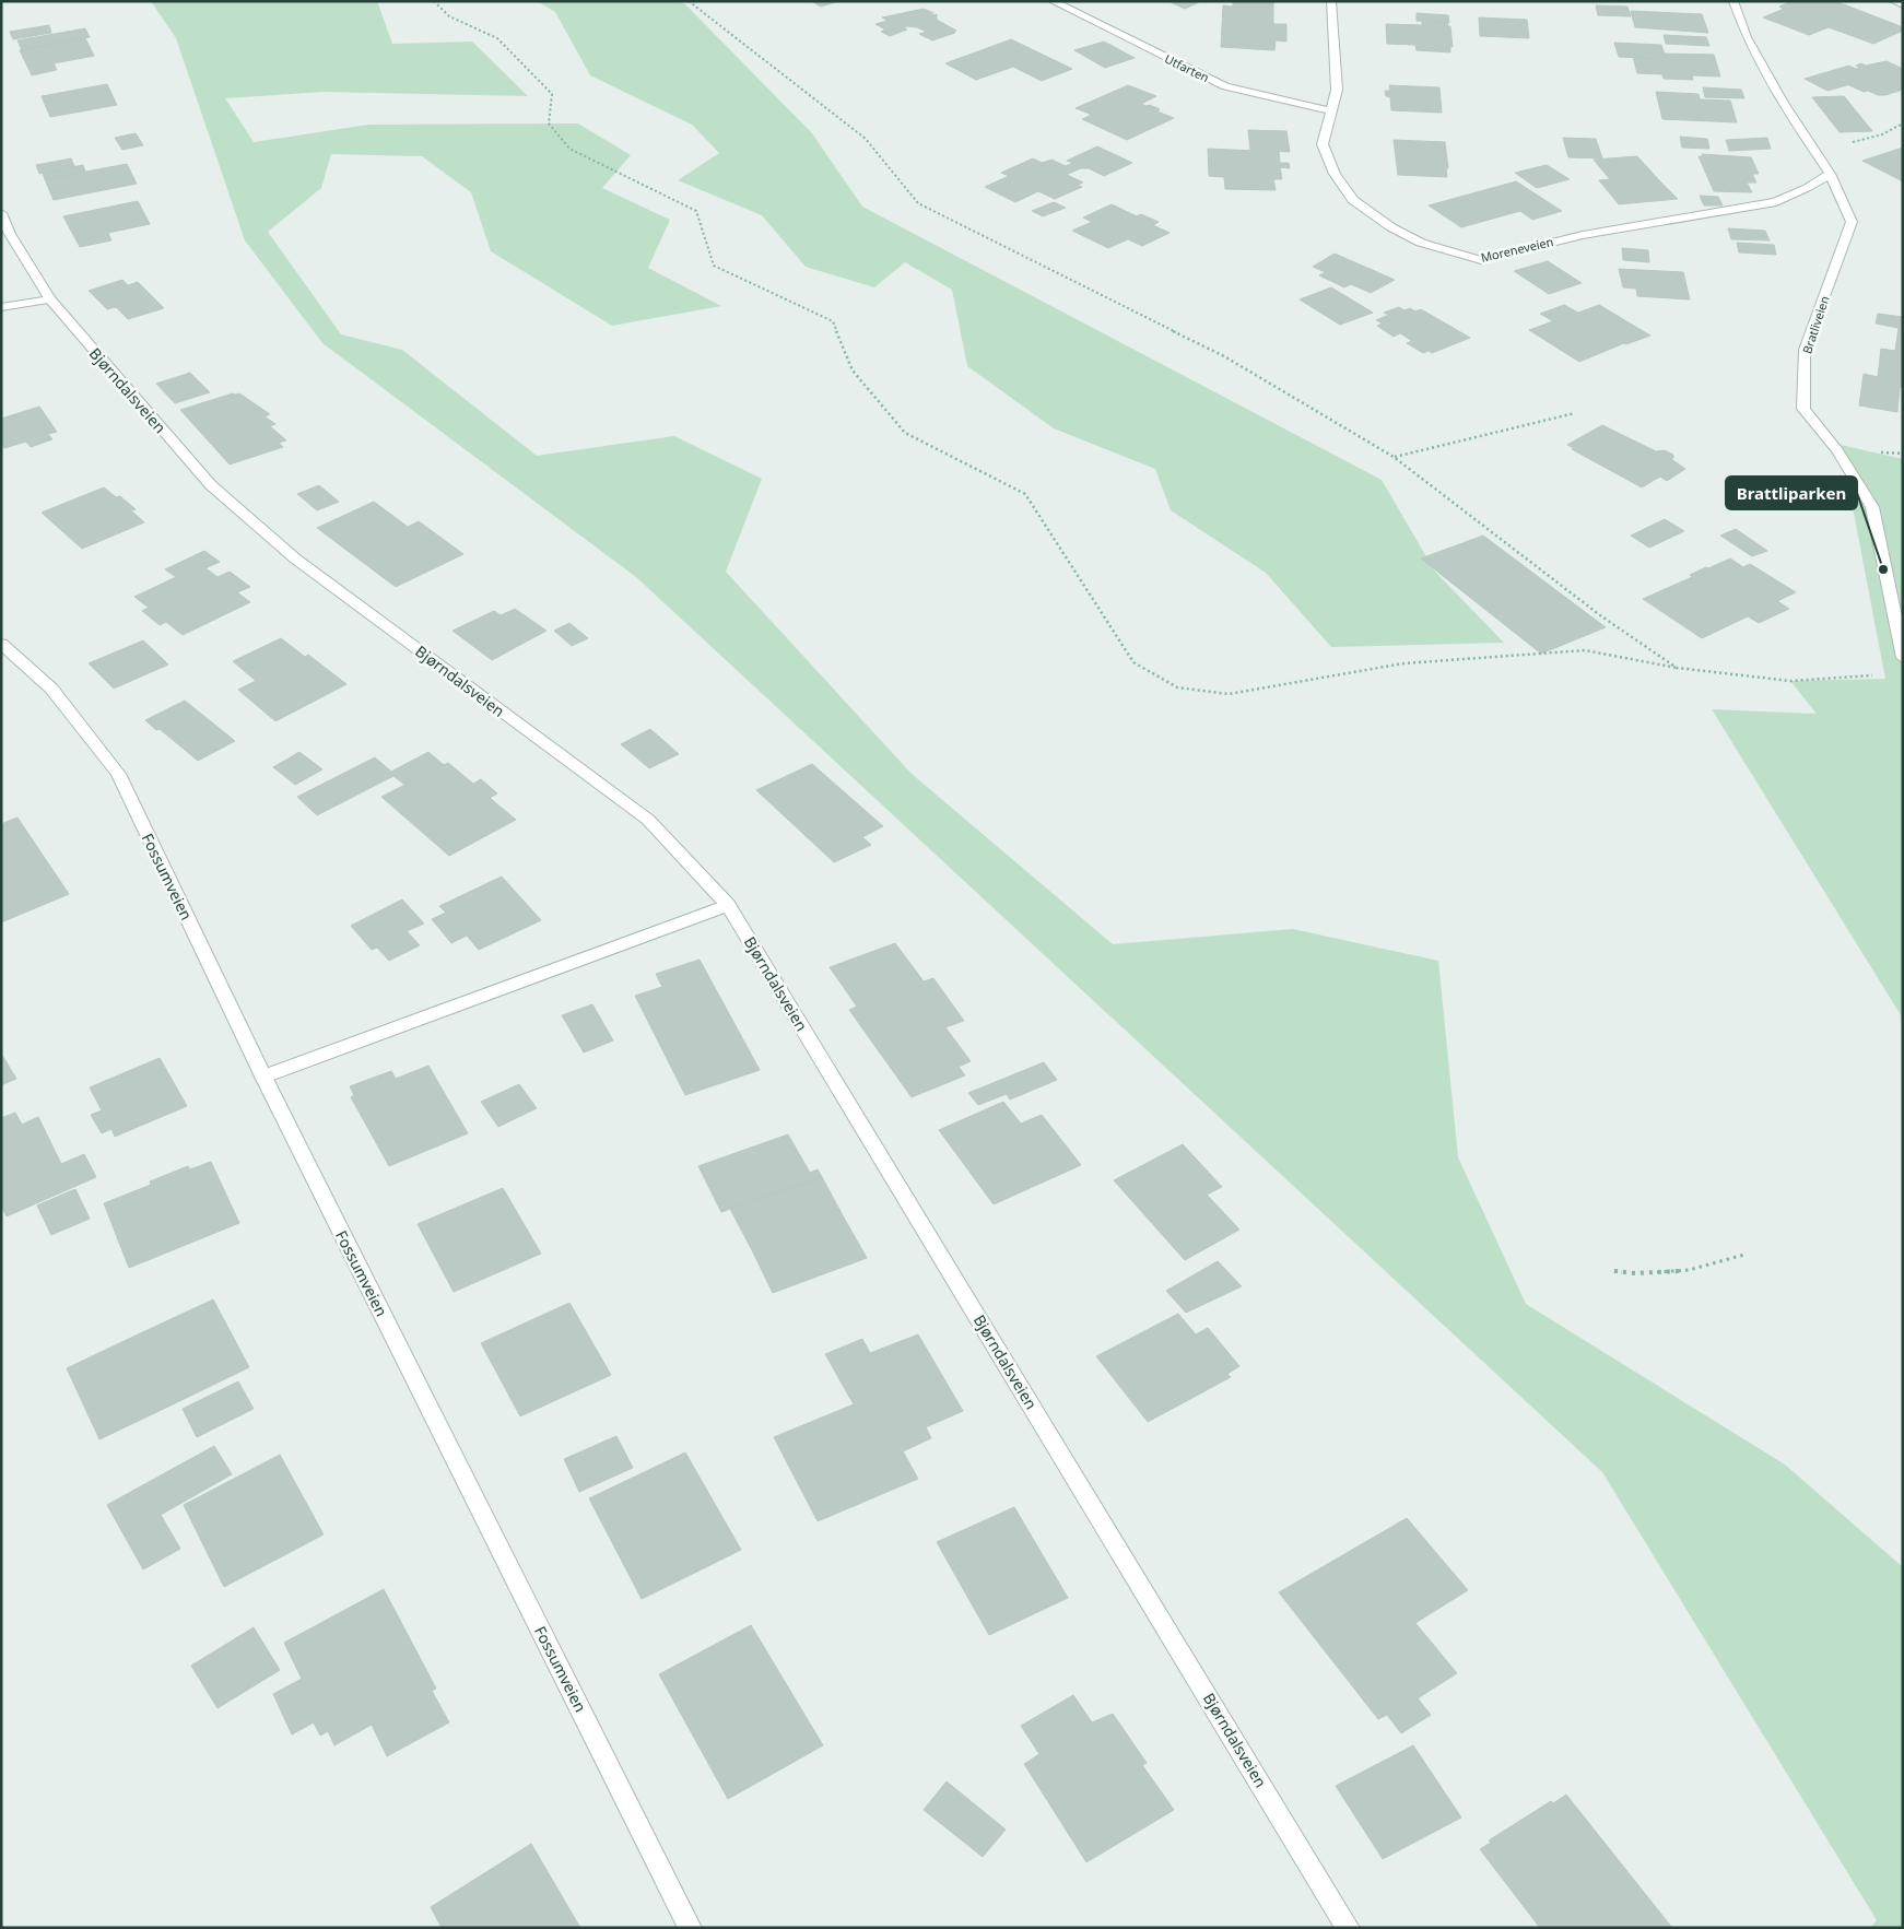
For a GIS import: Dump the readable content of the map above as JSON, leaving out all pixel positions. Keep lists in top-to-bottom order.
{
  "streets": {
    "street": [
      "Utfarten",
      "Moreneveien",
      "Bratliveien",
      "Bjørndalsveien",
      "Fossumveien"
    ]
  },
  "crossings": [
    ["Utfarten", "Moreneveien"],
    ["Moreneveien", "Bratliveien"]
  ],
  "places": ["Brattliparken"]
}
